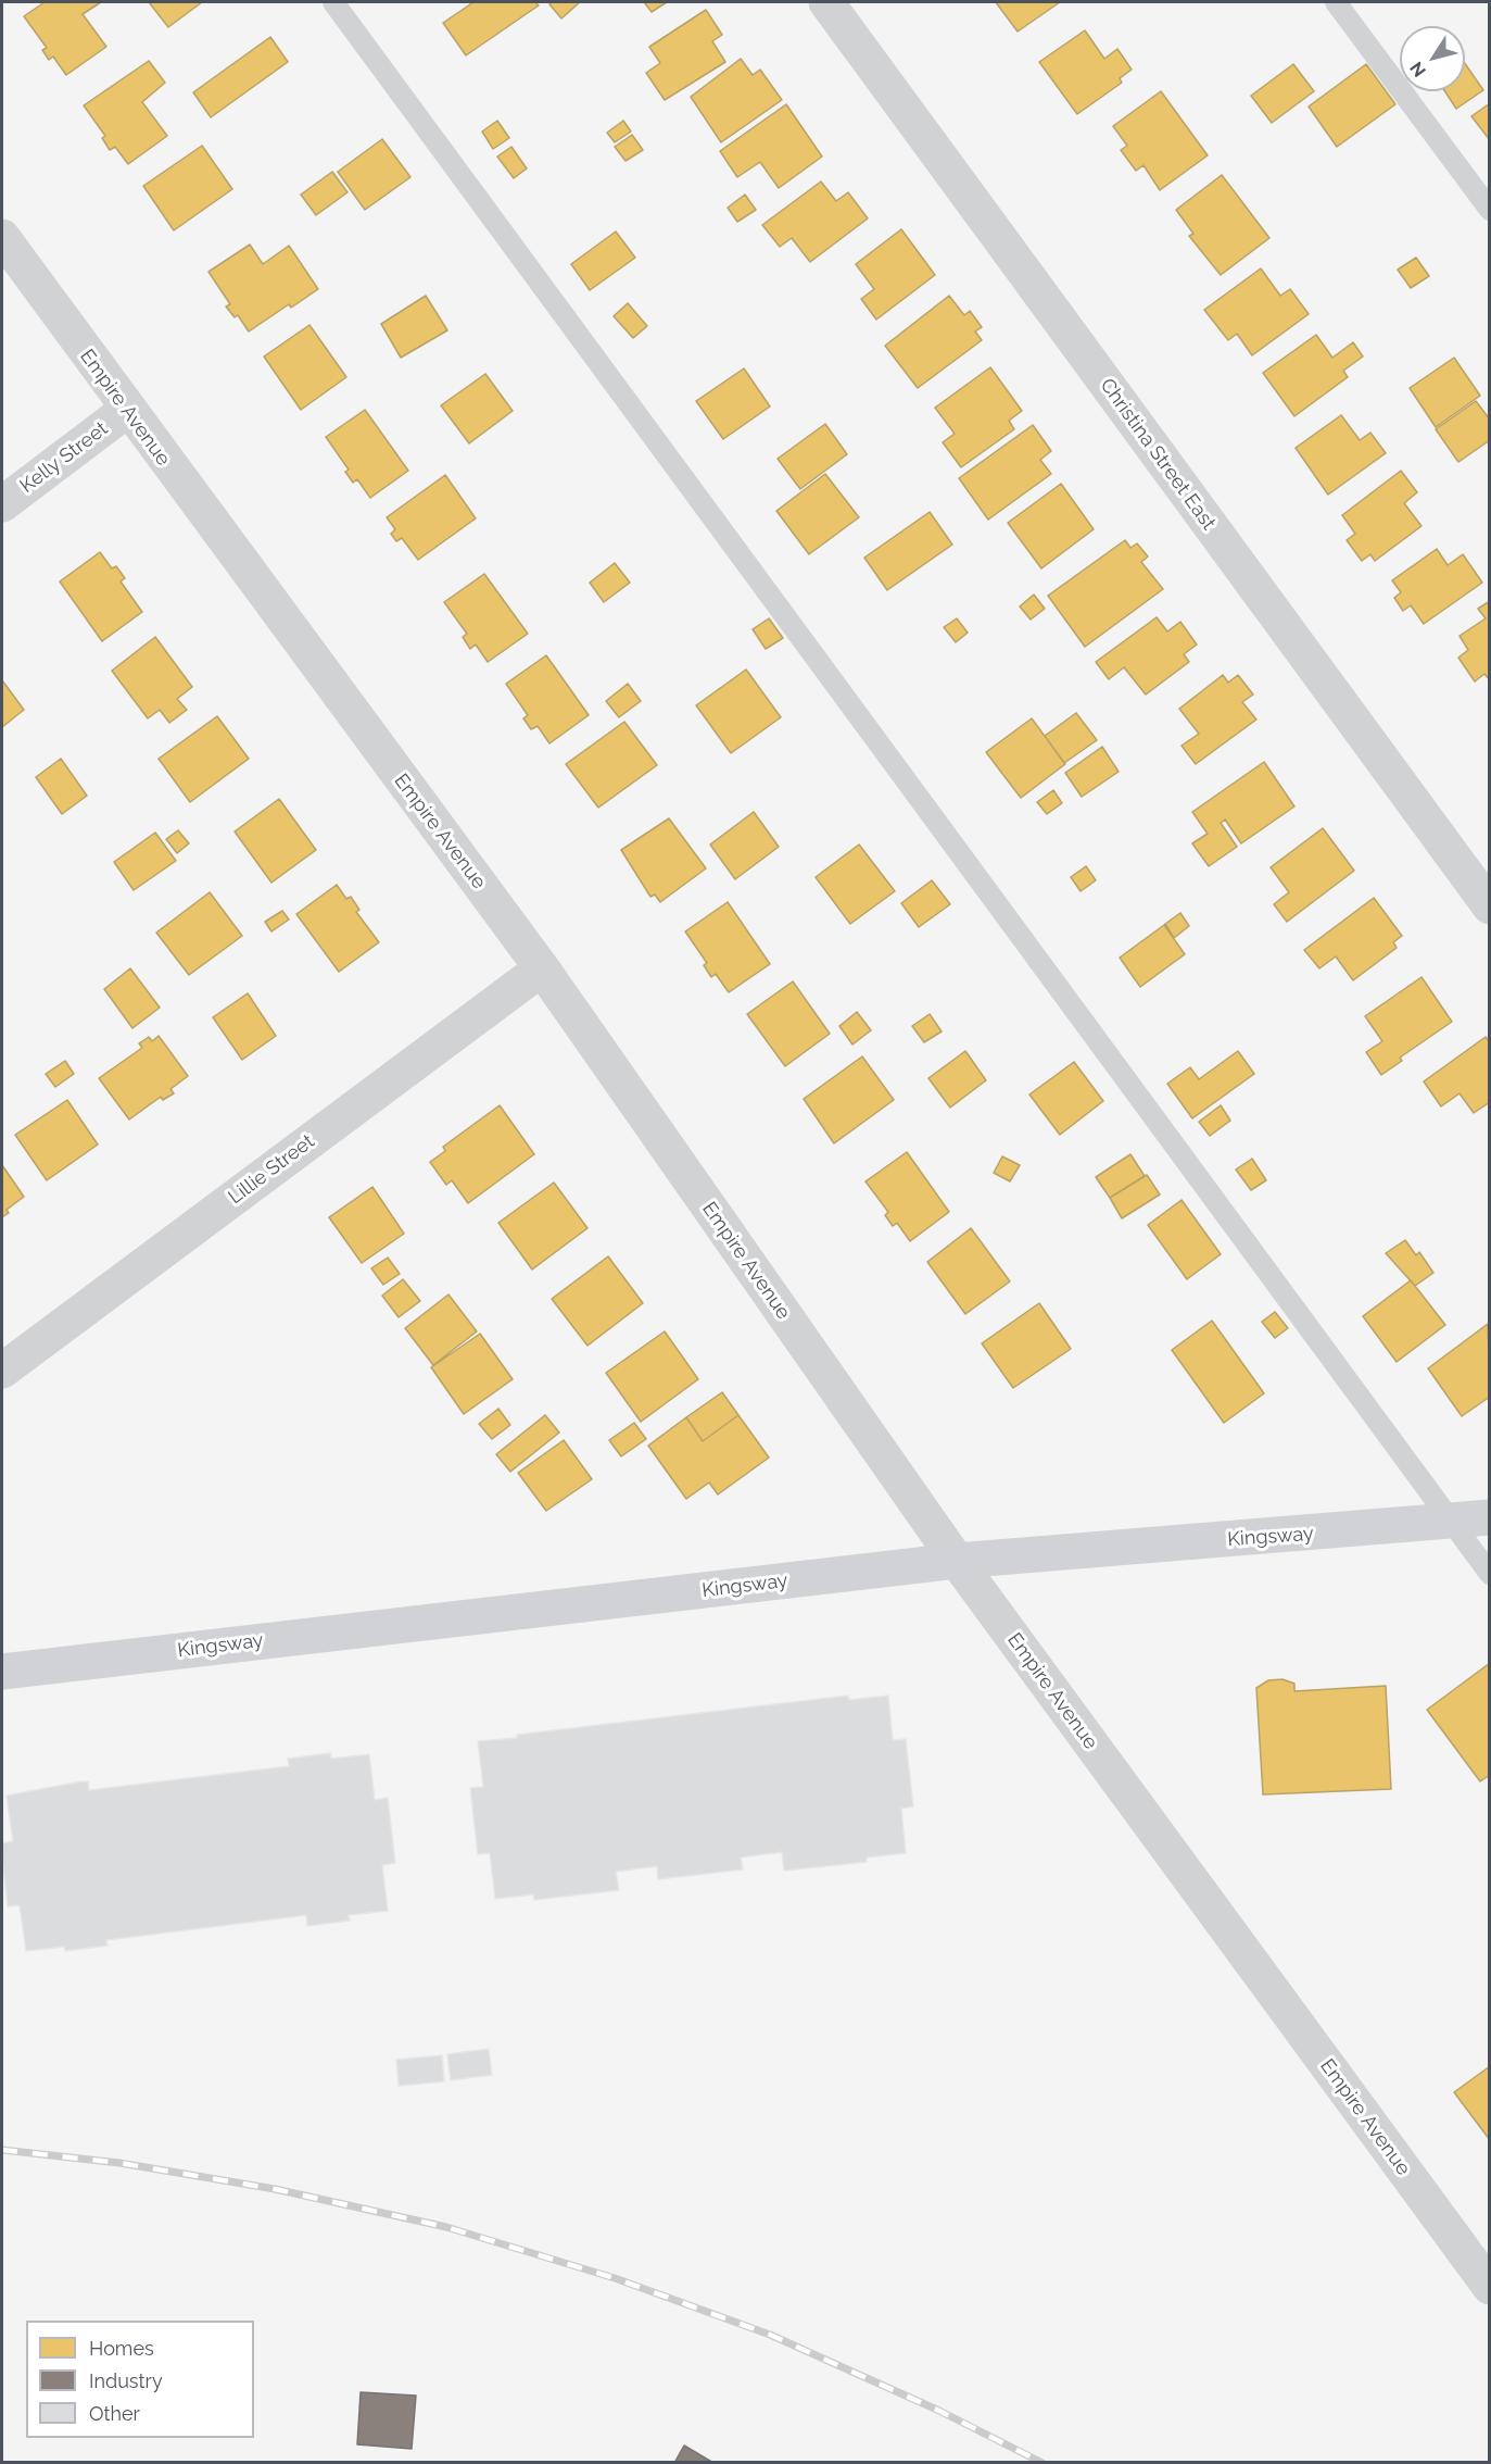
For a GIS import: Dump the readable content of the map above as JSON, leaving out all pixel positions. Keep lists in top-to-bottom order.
{
  "streets": {
    "main road": ["Kingsway"],
    "street": [
      "Empire Avenue",
      "Christina Street East",
      "Kelly Street",
      "Lillie Street"
    ]
  },
  "crossings": [
    ["Empire Avenue", "Kelly Street"],
    ["Empire Avenue", "Lillie Street"],
    ["Empire Avenue", "Kingsway"]
  ],
  "legend": ["Homes", "Industry", "Other"],
  "north": "bottom left"
}
